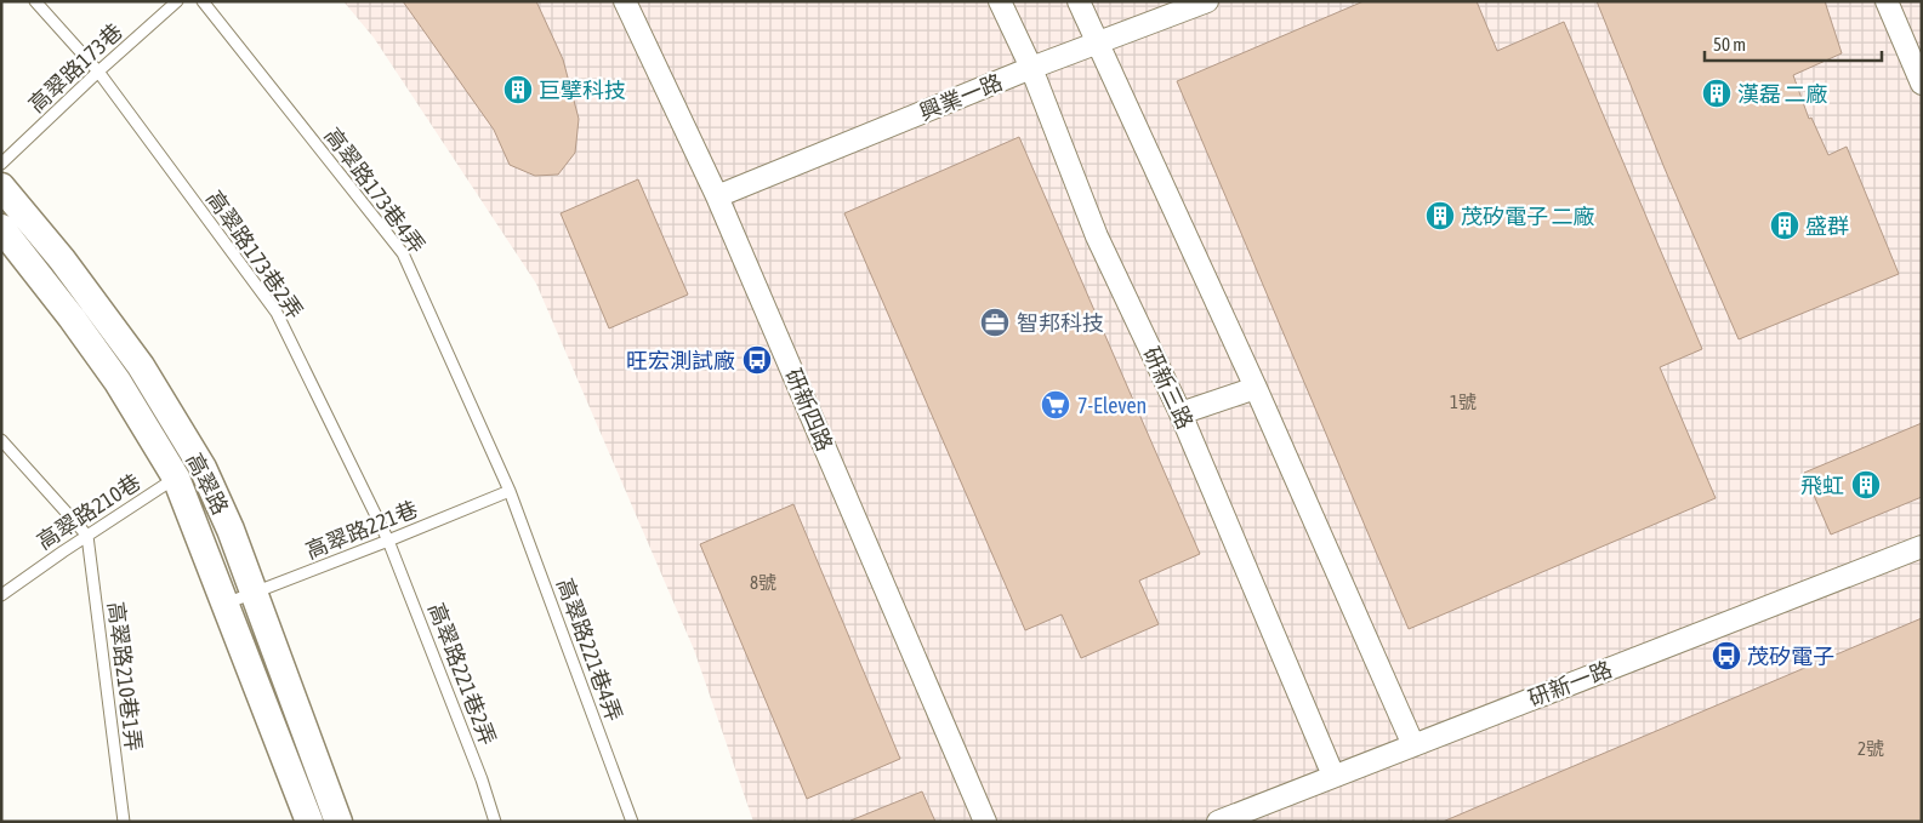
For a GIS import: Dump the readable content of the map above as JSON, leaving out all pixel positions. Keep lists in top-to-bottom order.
{
  "streets": {
    "street": [
      "興業一路",
      "研新三路",
      "研新四路",
      "高翠路",
      "研新一路"
    ],
    "lane": [
      "高翠路173巷",
      "高翠路173巷4弄",
      "高翠路173巷2弄",
      "高翠路210巷",
      "高翠路221巷",
      "高翠路221巷4弄",
      "高翠路221巷2弄",
      "高翠路210巷1弄"
    ]
  },
  "crossings": [
    ["高翠路173巷", "高翠路173巷2弄"],
    ["興業一路", "研新三路"],
    ["興業一路", "研新四路"],
    ["高翠路173巷4弄", "高翠路221巷"],
    ["高翠路173巷4弄", "高翠路221巷4弄"],
    ["高翠路173巷2弄", "高翠路221巷"],
    ["高翠路173巷2弄", "高翠路221巷2弄"],
    ["研新三路", "研新一路"],
    ["高翠路", "高翠路210巷"],
    ["高翠路", "高翠路221巷"],
    ["高翠路210巷", "高翠路210巷1弄"],
    ["高翠路221巷", "高翠路221巷4弄"],
    ["高翠路221巷", "高翠路221巷2弄"]
  ],
  "places": {
    "building": [
      "巨擘科技",
      "漢磊 二廠",
      "茂矽電子 二廠",
      "盛群",
      "飛虹"
    ],
    "office": ["智邦科技"],
    "bus stop": ["旺宏測試廠", "茂矽電子"],
    "supermarket": ["7-Eleven"]
  },
  "house_numbers": ["1號", "8號", "2號"],
  "scale_bar": "50 m"
}
